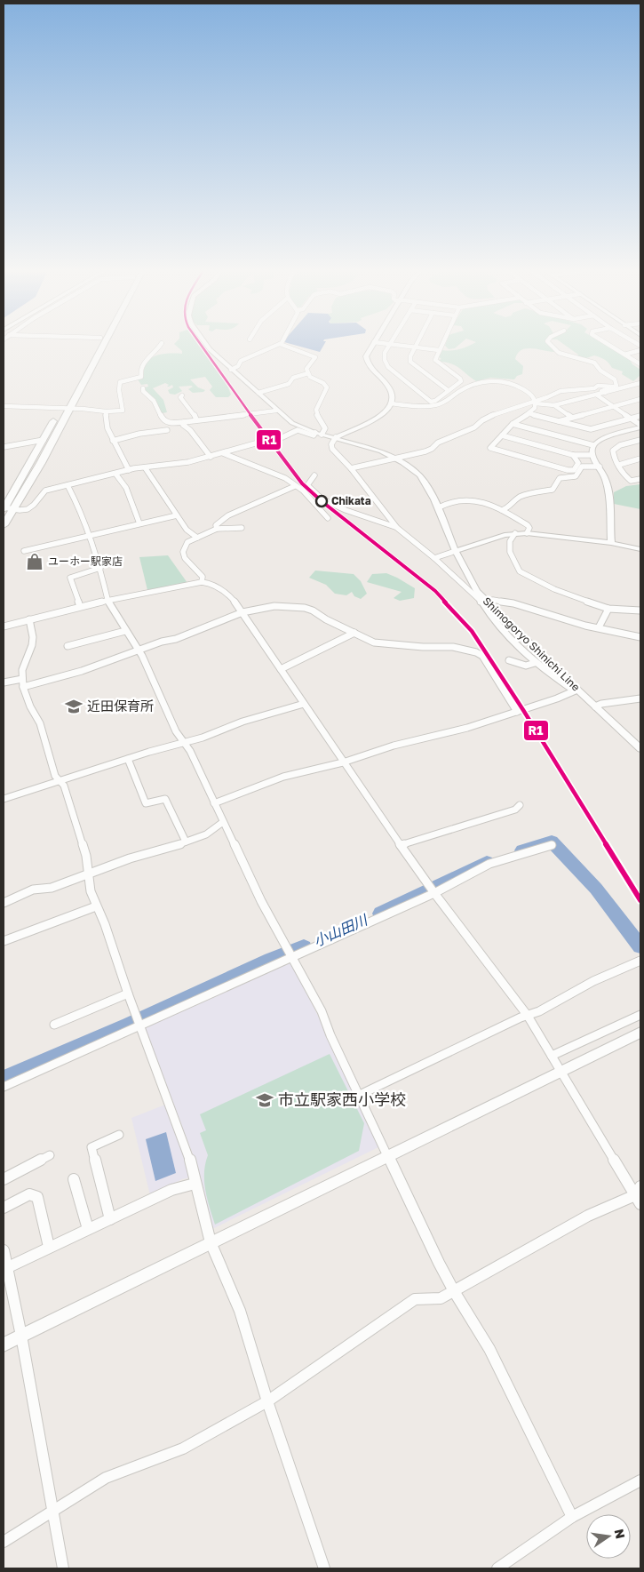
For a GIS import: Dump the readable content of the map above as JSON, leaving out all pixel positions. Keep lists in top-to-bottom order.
{
  "streets": {
    "street": ["Shimogoryo Shinichi Line"]
  },
  "water": ["小山田川"],
  "places": {
    "other": ["Chikata"],
    "shop": ["ユーホー駅家店"],
    "school or university": ["近田保育所", "市立駅家西小学校"]
  },
  "lines": ["transit line R1"],
  "north": "right"
}
